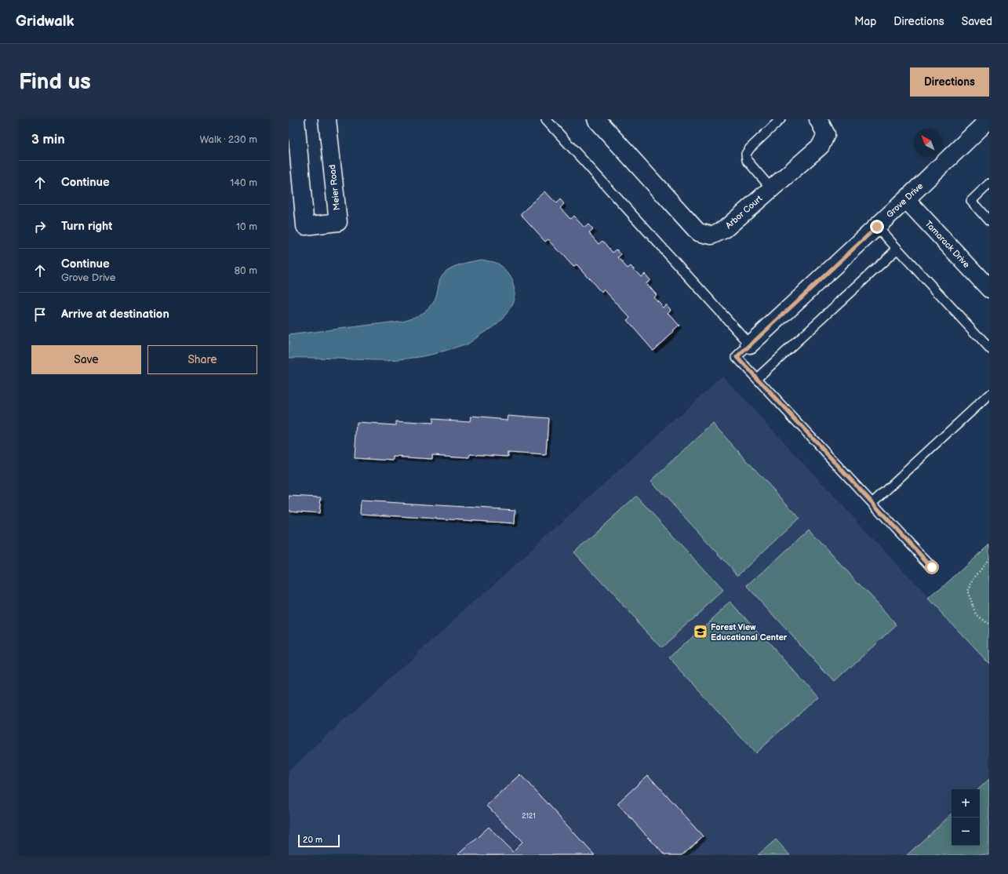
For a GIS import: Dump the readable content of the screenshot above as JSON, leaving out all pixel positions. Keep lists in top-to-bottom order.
{
  "streets": {
    "street": [
      "Meier Road",
      "Grove Drive",
      "Arbor Court",
      "Tamarack Drive"
    ]
  },
  "crossings": [
    ["Grove Drive", "Tamarack Drive"]
  ],
  "places": {
    "school or university": ["Forest View Educational Center"]
  },
  "house_numbers": ["2121"],
  "scale_bar": "20 m",
  "north": "top left",
  "page": {
    "header": "Gridwalk",
    "nav": ["Map", "Directions", "Saved"],
    "buttons": [
      "Directions",
      ["Save", "Share"]
    ],
    "title": "Find us",
    "heading": ["3 min", "Walk · 230 m"],
    "list": [
      ["Continue", "140 m"],
      ["Turn right", "10 m"],
      ["Continue", "Grove Drive", "80 m"],
      "Arrive at destination"
    ],
    "map_buttons": ["+", "−"],
    "scale": "20 m"
  }
}
